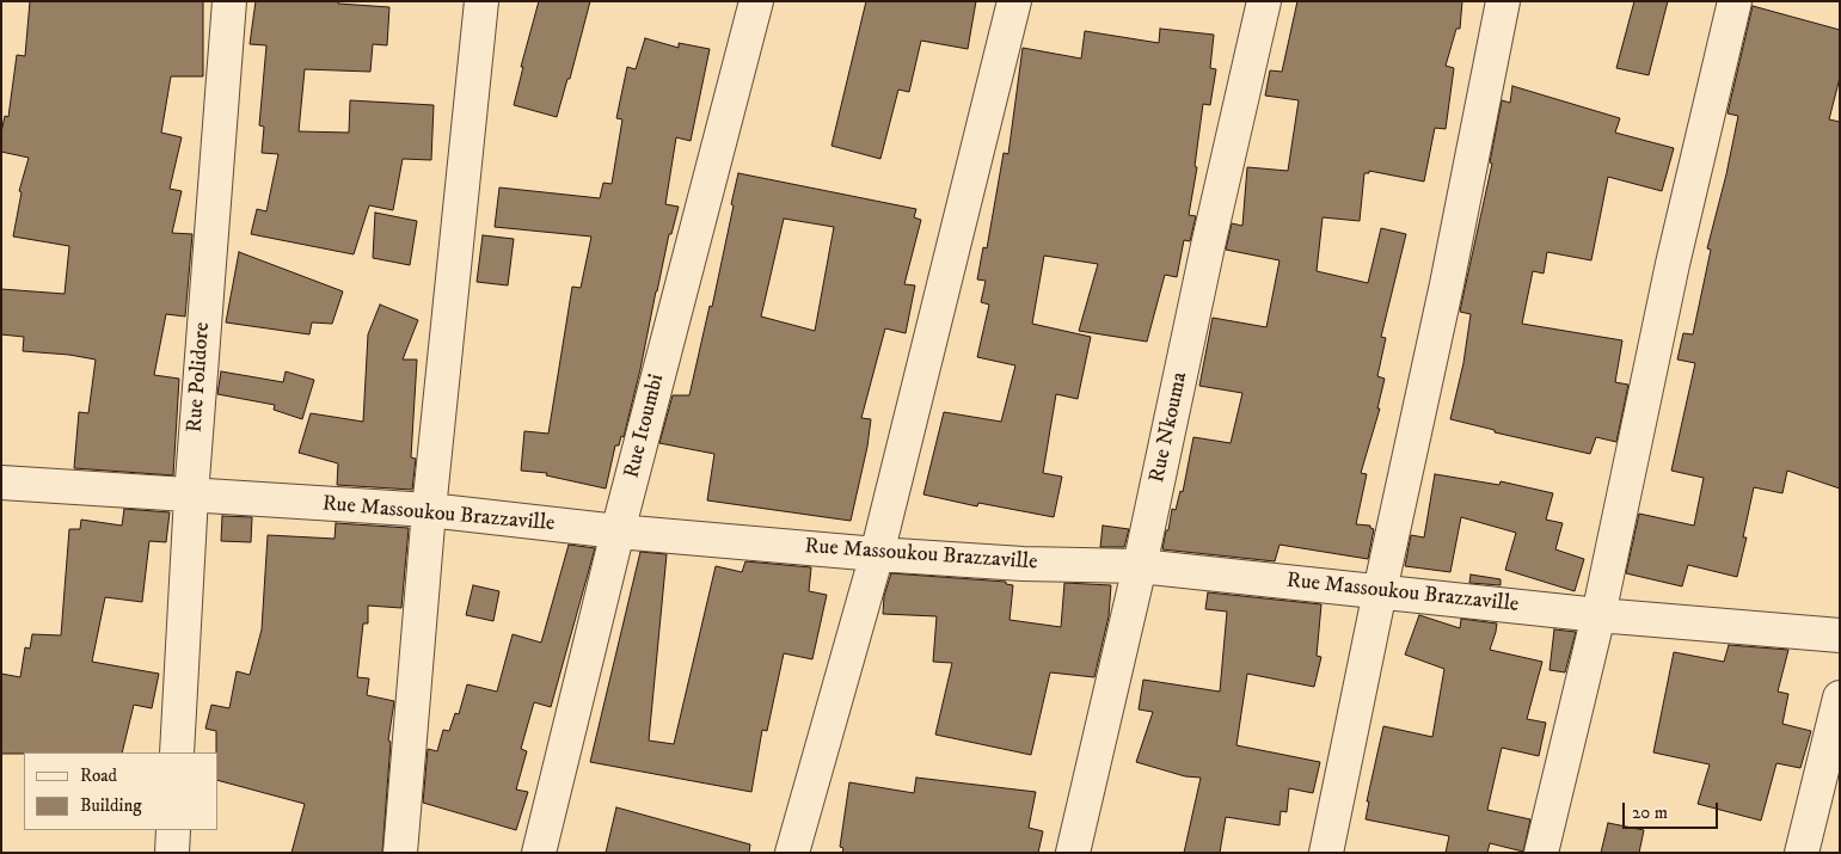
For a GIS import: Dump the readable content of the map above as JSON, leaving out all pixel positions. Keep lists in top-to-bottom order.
{
  "streets": {
    "street": [
      "Rue Polidore",
      "Rue Itoumbi",
      "Rue Nkouma",
      "Rue Massoukou Brazzaville"
    ]
  },
  "crossings": [
    ["Rue Polidore", "Rue Massoukou Brazzaville"],
    ["Rue Itoumbi", "Rue Massoukou Brazzaville"],
    ["Rue Nkouma", "Rue Massoukou Brazzaville"]
  ],
  "legend": ["Road", "Building"],
  "scale_bar": "20 m"
}
